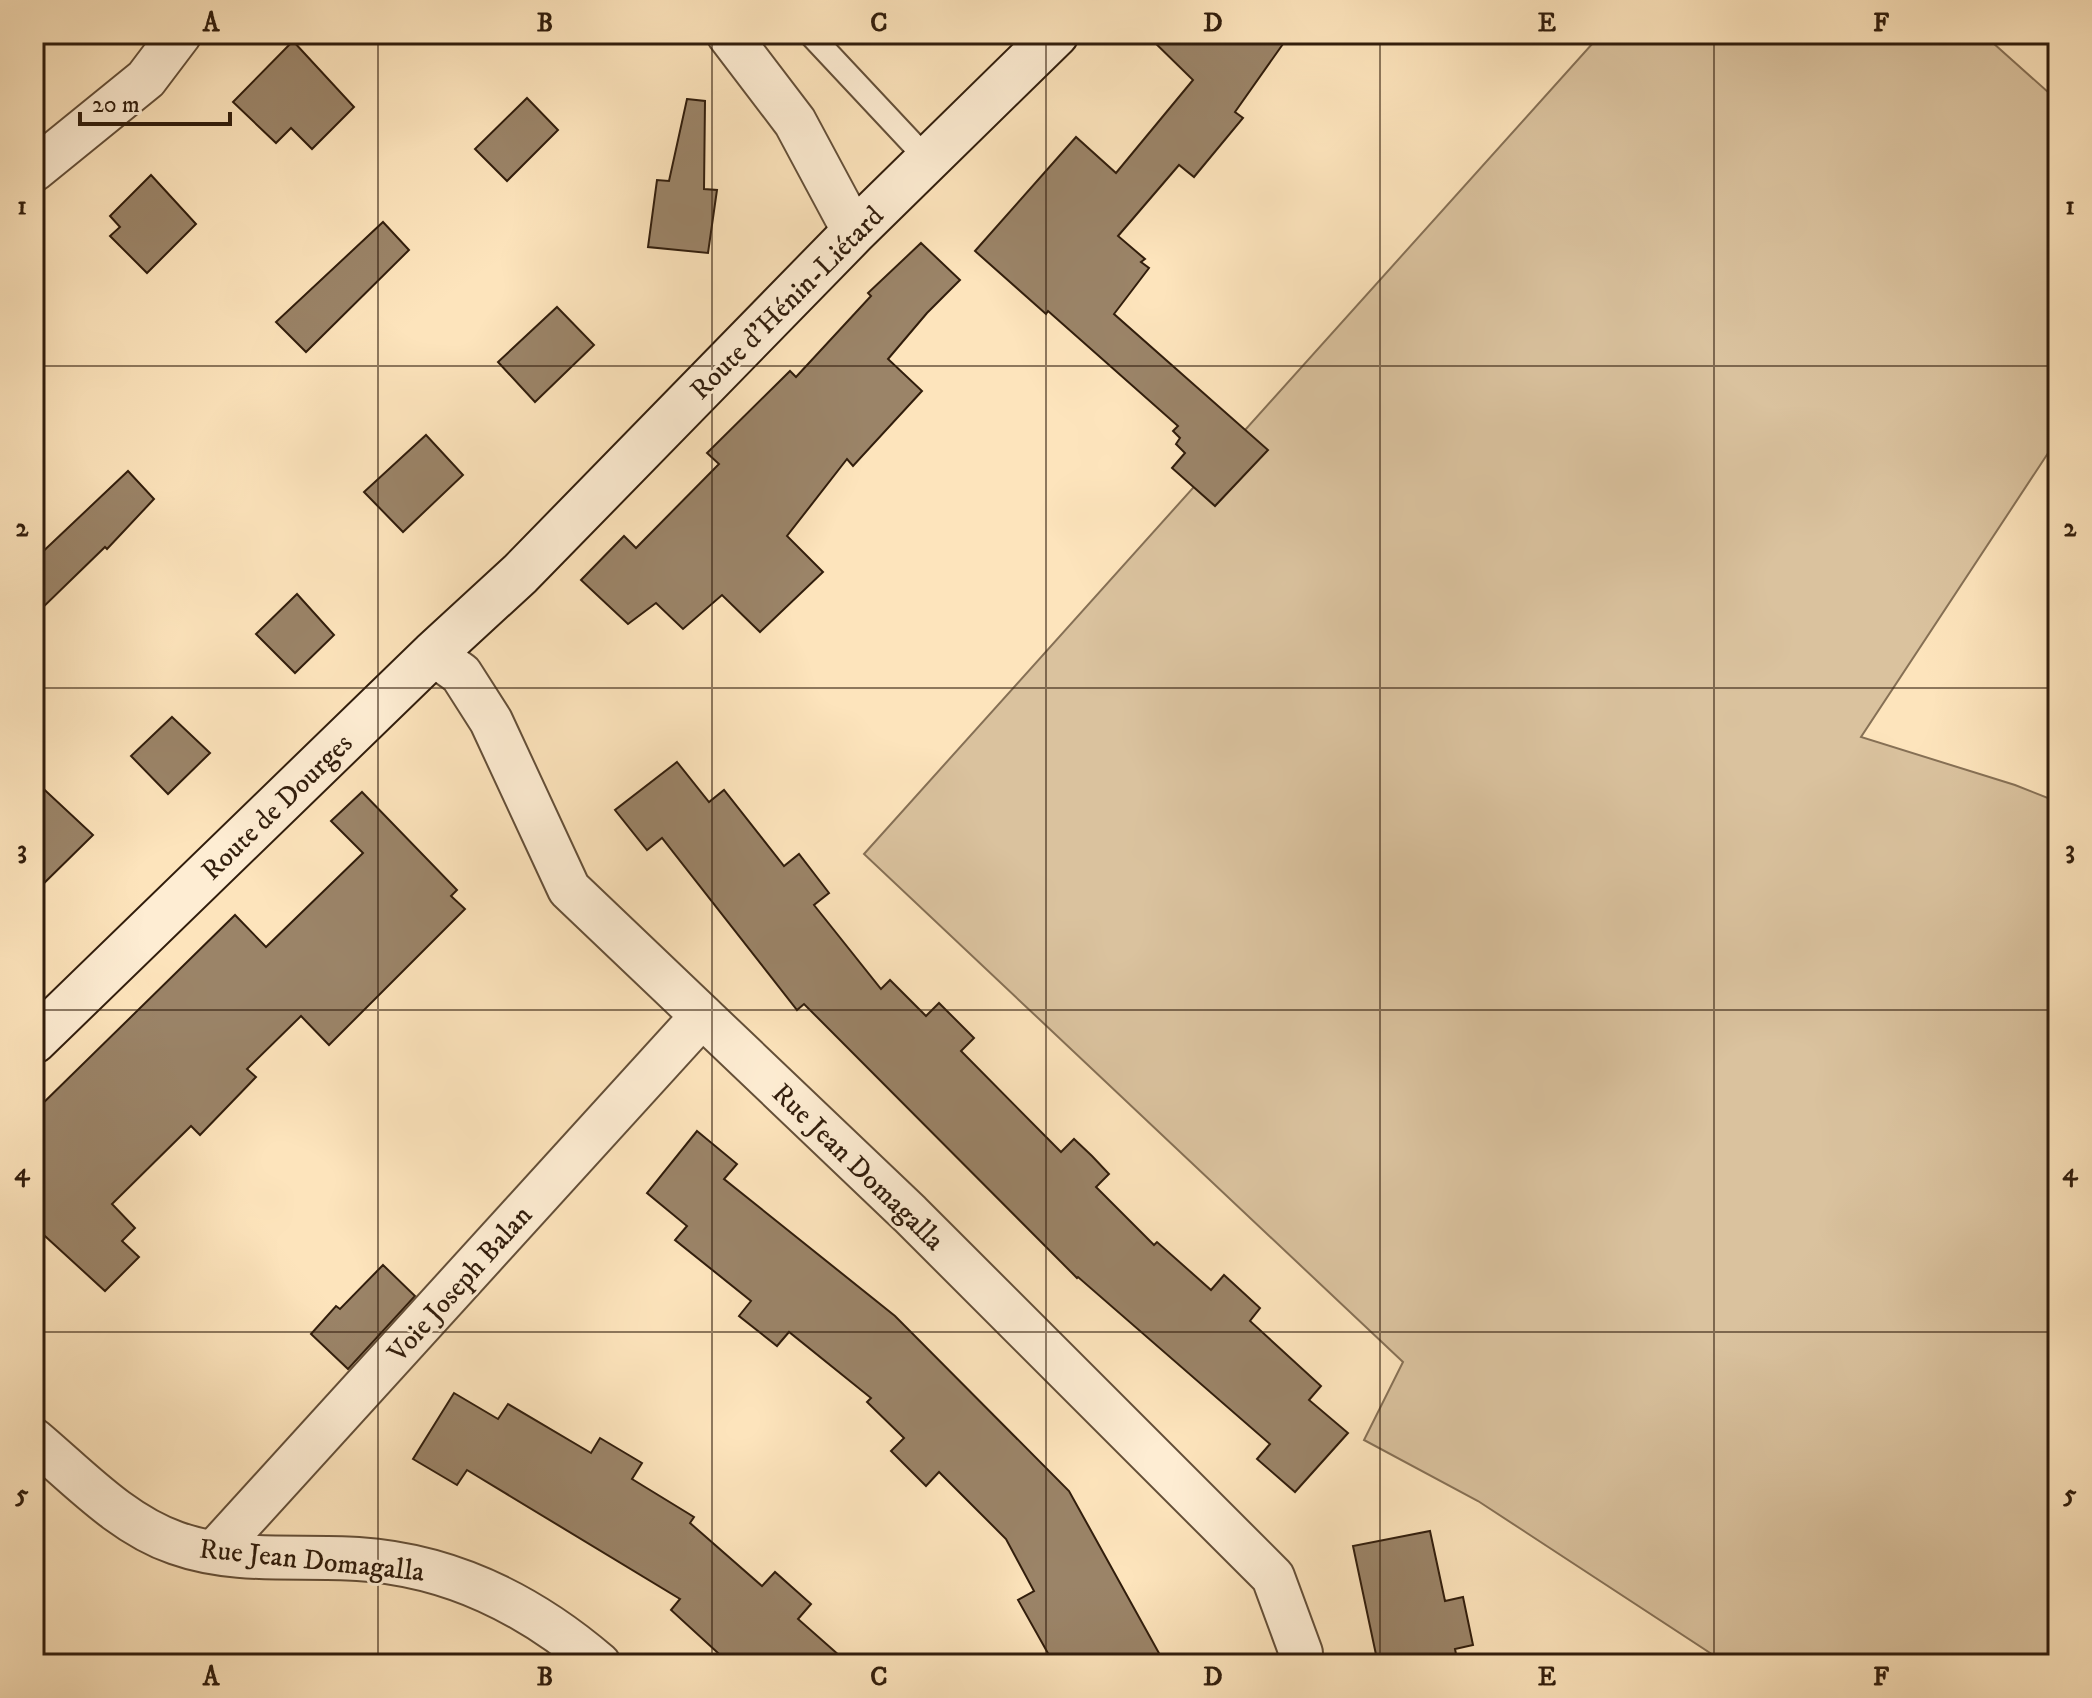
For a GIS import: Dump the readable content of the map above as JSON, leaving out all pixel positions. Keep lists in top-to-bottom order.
{
  "streets": {
    "main road": ["Route d'Hénin-Liétard", "Route de Dourges"],
    "street": ["Rue Jean Domagalla", "Voie Joseph Balan"]
  },
  "crossings": [
    ["Route d'Hénin-Liétard", "Route de Dourges"],
    ["Route de Dourges", "Rue Jean Domagalla"],
    ["Rue Jean Domagalla", "Voie Joseph Balan"]
  ],
  "scale_bar": "20 m",
  "grid": {
    "columns": [
      "A",
      "B",
      "C",
      "D",
      "E",
      "F"
    ],
    "rows": [
      "1",
      "2",
      "3",
      "4",
      "5"
    ]
  }
}
